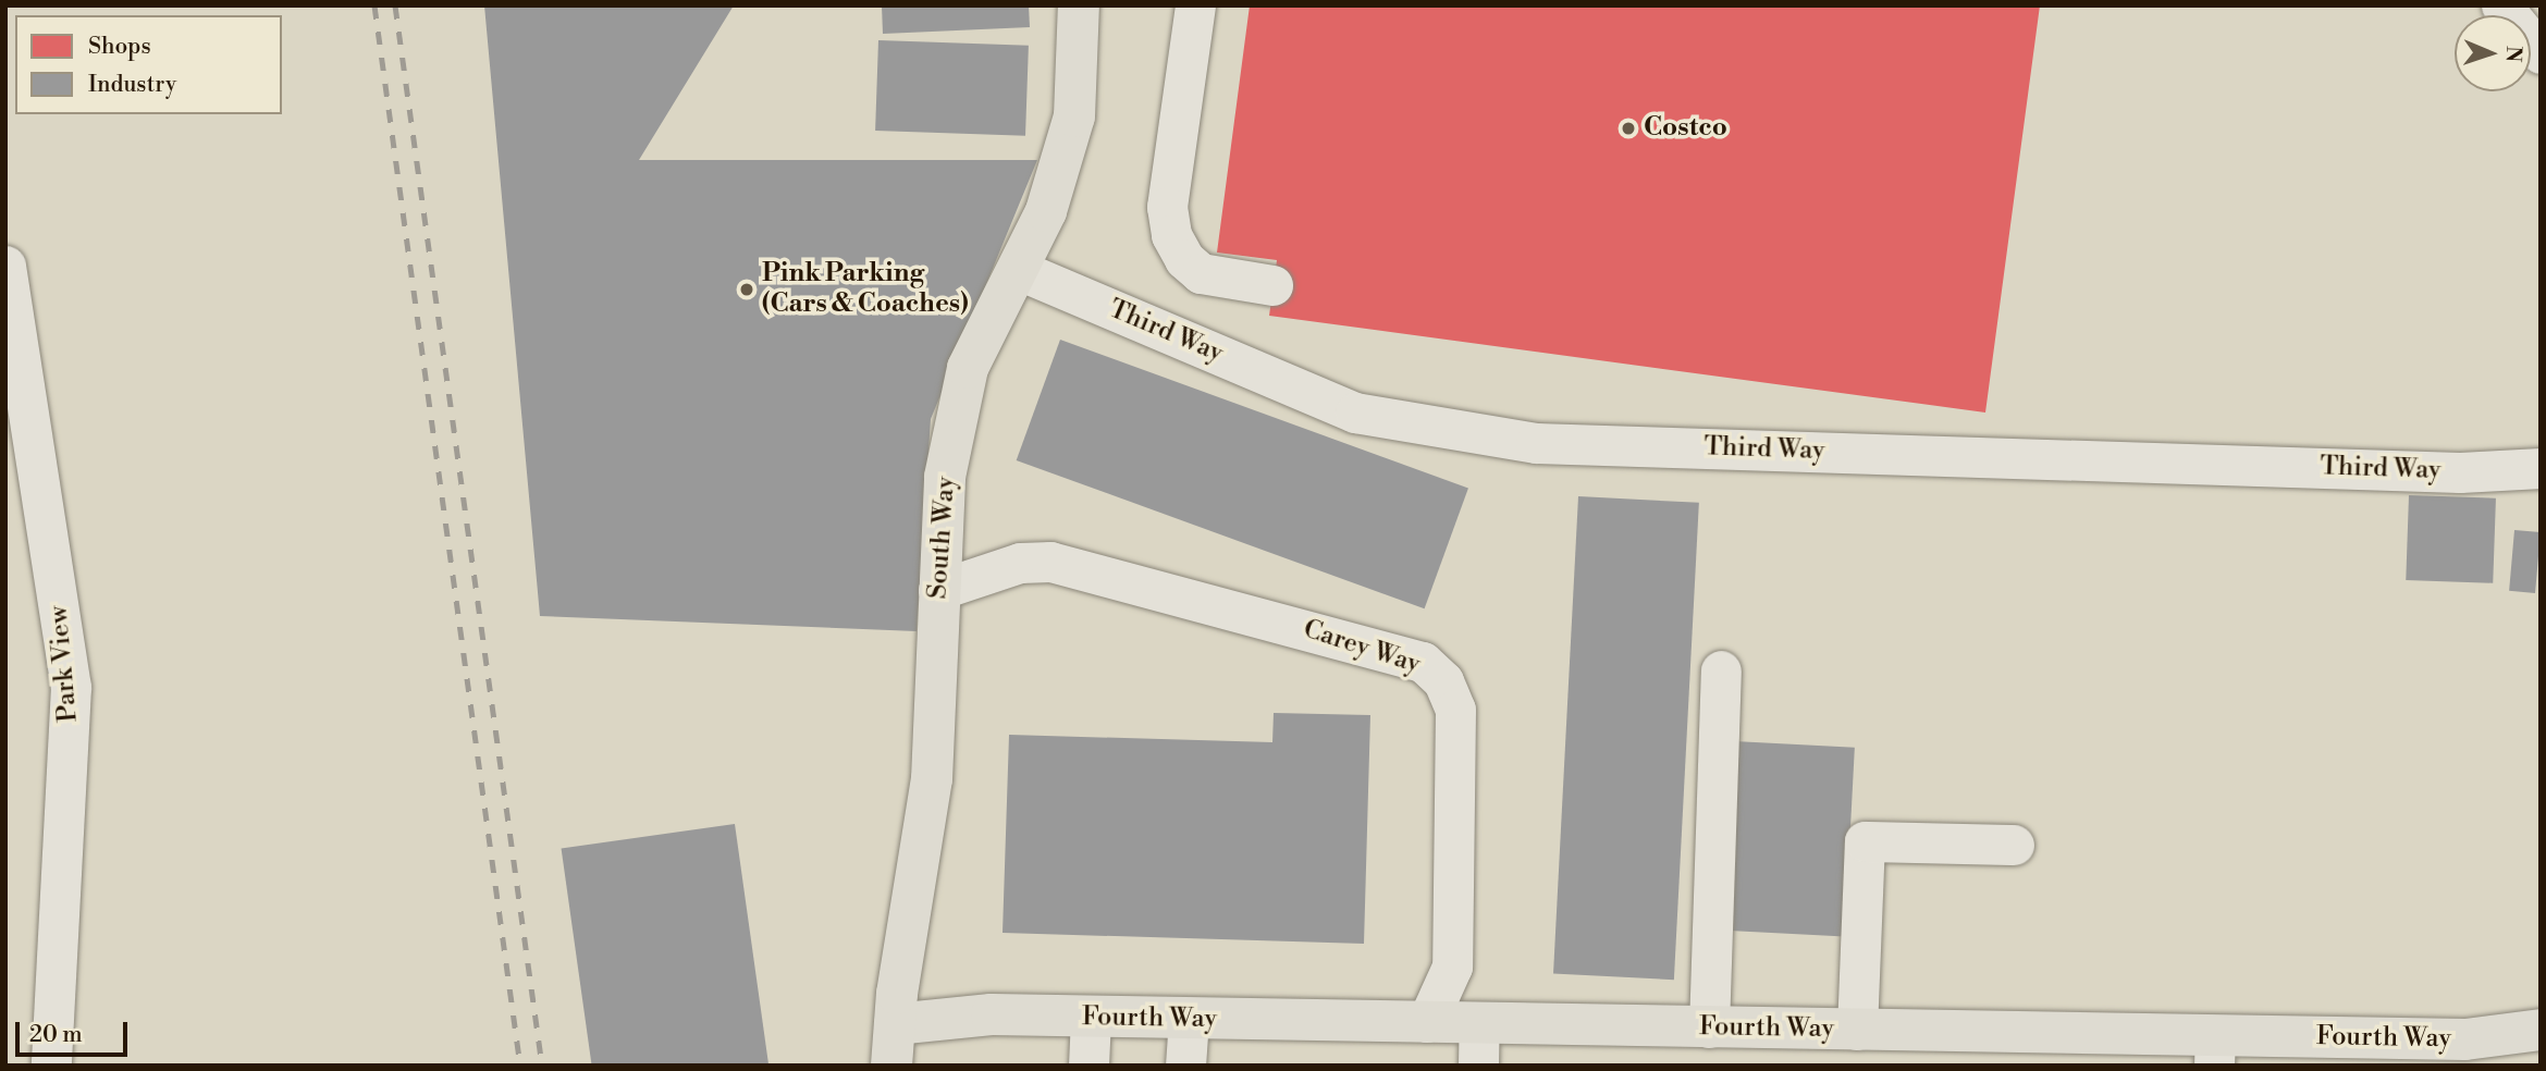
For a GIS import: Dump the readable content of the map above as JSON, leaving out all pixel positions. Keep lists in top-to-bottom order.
{
  "streets": {
    "main road": ["South Way", "Fourth Way"],
    "street": ["Third Way", "Carey Way", "Park View"]
  },
  "crossings": [
    ["Third Way", "South Way"],
    ["South Way", "Carey Way"],
    ["South Way", "Fourth Way"],
    ["Carey Way", "Fourth Way"]
  ],
  "places": ["Costco", "Pink Parking (Cars & Coaches)"],
  "legend": ["Shops", "Industry"],
  "scale_bar": "20 m",
  "north": "right"
}
